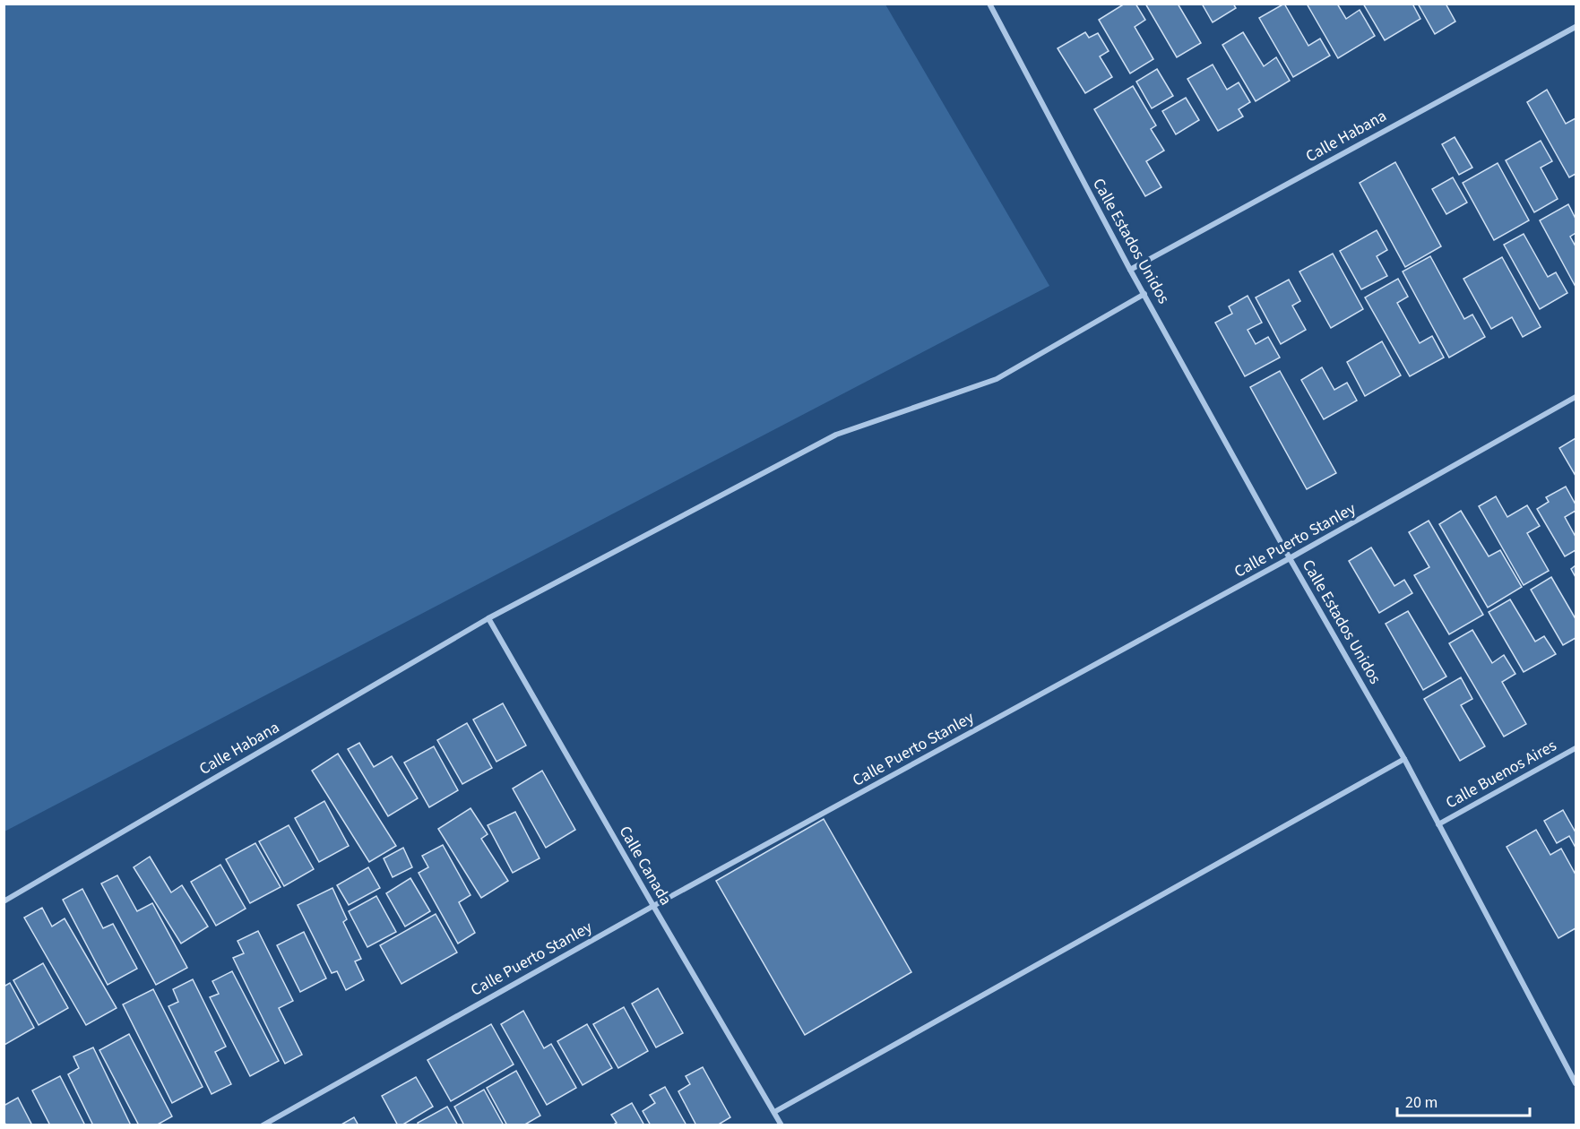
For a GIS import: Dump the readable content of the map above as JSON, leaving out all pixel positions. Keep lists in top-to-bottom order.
{
  "streets": {
    "street": [
      "Calle Habana",
      "Calle Estados Unidos",
      "Calle Puerto Stanley",
      "Calle Buenos Aires",
      "Calle Canada"
    ]
  },
  "crossings": [
    ["Calle Habana", "Calle Estados Unidos"],
    ["Calle Habana", "Calle Canada"],
    ["Calle Estados Unidos", "Calle Puerto Stanley"],
    ["Calle Estados Unidos", "Calle Buenos Aires"],
    ["Calle Puerto Stanley", "Calle Canada"]
  ],
  "scale_bar": "20 m"
}
